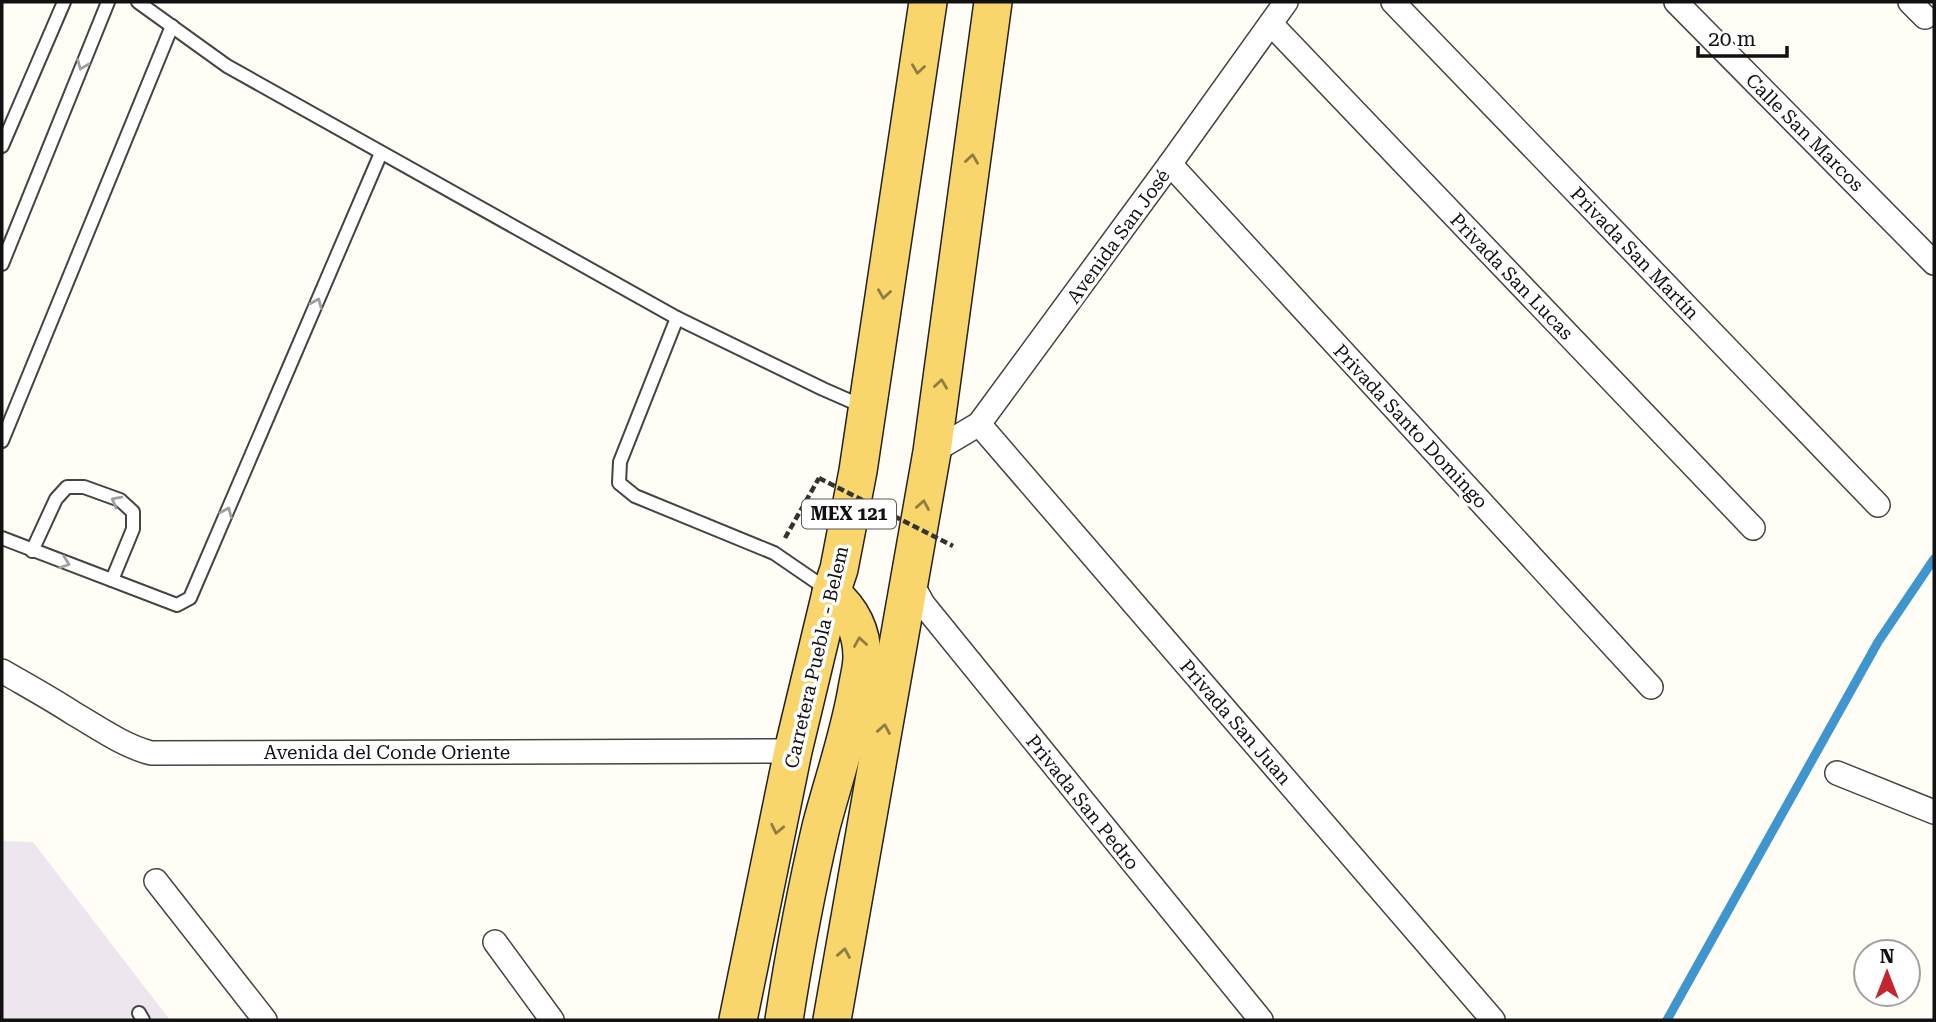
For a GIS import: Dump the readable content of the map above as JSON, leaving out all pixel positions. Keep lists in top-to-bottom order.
{
  "streets": {
    "main road": ["MEX 121", "Carretera Puebla - Belem"],
    "street": [
      "Calle San Marcos",
      "Avenida San José",
      "Privada San Martín",
      "Privada San Lucas",
      "Privada Santo Domingo",
      "Privada San Juan",
      "Avenida del Conde Oriente",
      "Privada San Pedro"
    ]
  },
  "crossings": [
    ["Avenida San José", "Privada San Lucas"],
    ["Avenida San José", "Privada Santo Domingo"],
    ["Avenida San José", "MEX 121"],
    ["Avenida San José", "Privada San Juan"],
    ["MEX 121", "Privada San Pedro"],
    ["Carretera Puebla - Belem", "Avenida del Conde Oriente"]
  ],
  "scale_bar": "20 m",
  "north": "top"
}
